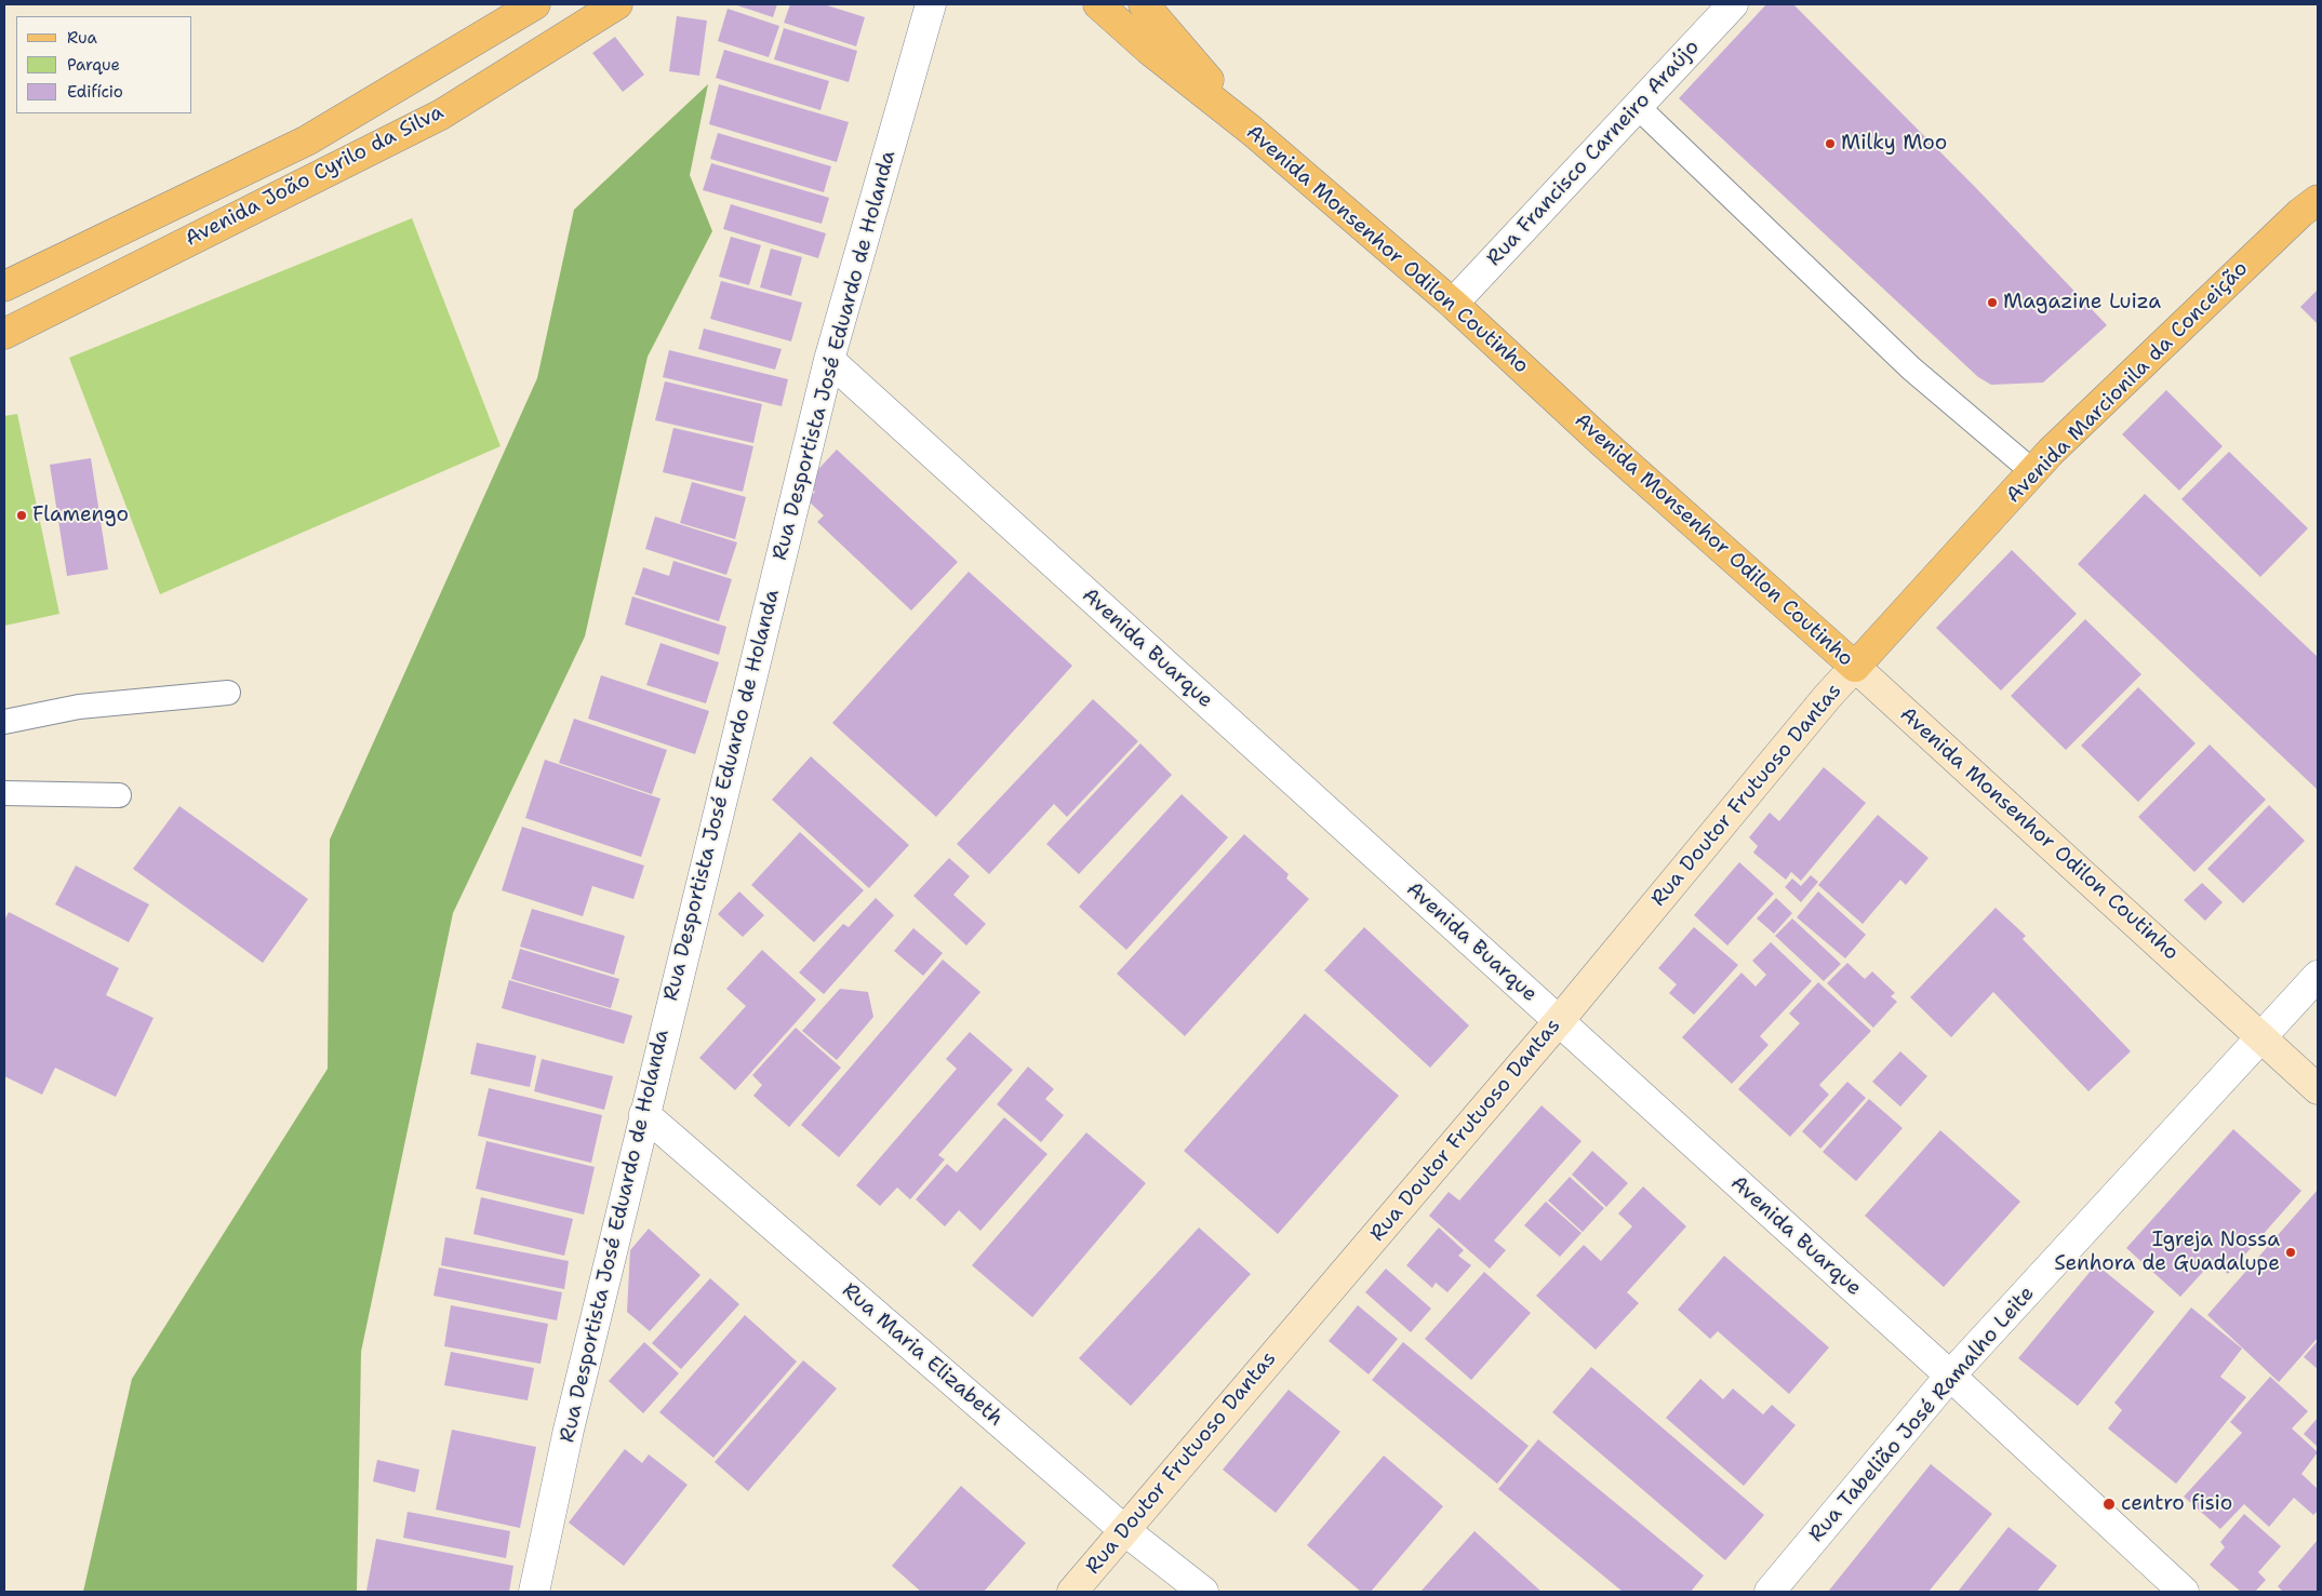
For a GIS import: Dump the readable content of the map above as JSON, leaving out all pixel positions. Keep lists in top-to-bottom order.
{
  "streets": {
    "main road": [
      "Avenida João Cyrilo da Silva",
      "Avenida Monsenhor Odilon Coutinho",
      "Avenida Marcionila da Conceição",
      "Rua Doutor Frutuoso Dantas"
    ],
    "street": [
      "Rua Francisco Carneiro Araújo",
      "Rua Desportista José Eduardo de Holanda",
      "Avenida Buarque",
      "Rua Maria Elizabeth",
      "Rua Tabelião José Ramalho Leite"
    ]
  },
  "crossings": [
    ["Rua Francisco Carneiro Araújo", "Avenida Monsenhor Odilon Coutinho"],
    ["Avenida Monsenhor Odilon Coutinho", "Avenida Marcionila da Conceição"],
    ["Avenida Monsenhor Odilon Coutinho", "Rua Doutor Frutuoso Dantas"],
    ["Avenida Monsenhor Odilon Coutinho", "Rua Tabelião José Ramalho Leite"],
    ["Rua Desportista José Eduardo de Holanda", "Avenida Buarque"],
    ["Rua Desportista José Eduardo de Holanda", "Rua Maria Elizabeth"],
    ["Avenida Marcionila da Conceição", "Rua Doutor Frutuoso Dantas"],
    ["Avenida Buarque", "Rua Doutor Frutuoso Dantas"],
    ["Avenida Buarque", "Rua Tabelião José Ramalho Leite"],
    ["Rua Doutor Frutuoso Dantas", "Rua Maria Elizabeth"]
  ],
  "places": [
    "Milky Moo",
    "Magazine Luiza",
    "Flamengo",
    "Igreja Nossa Senhora de Guadalupe",
    "centro fisio"
  ],
  "legend": ["Rua", "Parque", "Edifício"]
}
